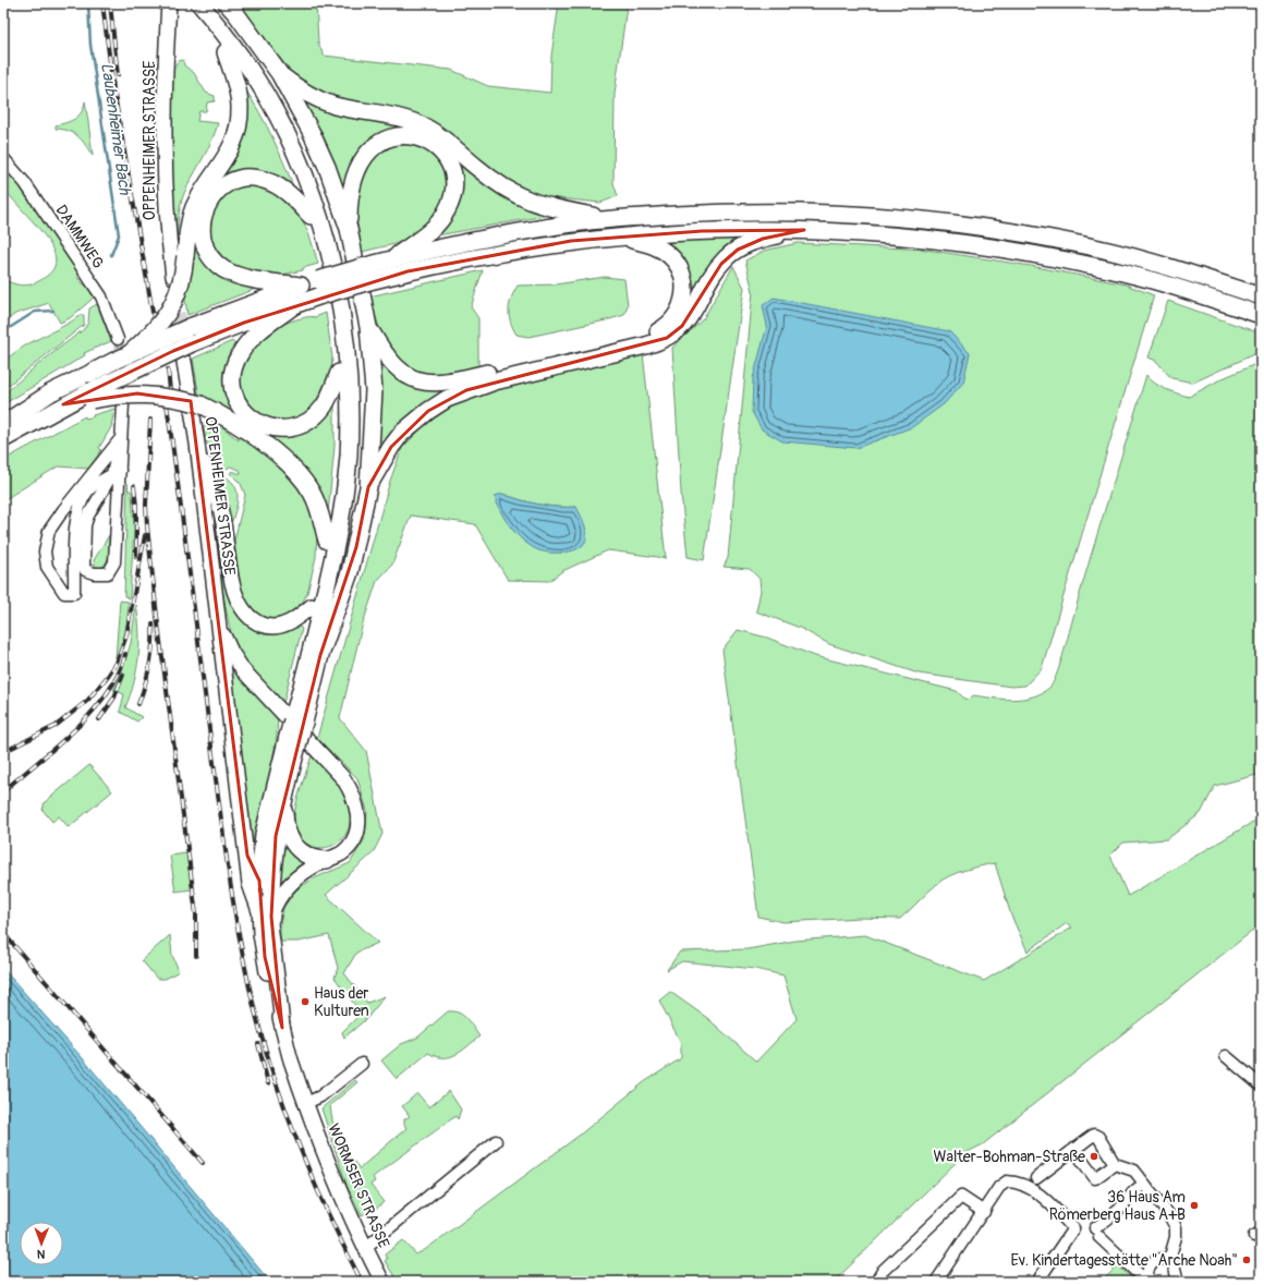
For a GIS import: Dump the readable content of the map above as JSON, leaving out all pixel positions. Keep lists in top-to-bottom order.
{
  "streets": {
    "main road": ["OPPENHEIMER STRASSE", "WORMSER STRASSE"],
    "street": ["DAMMWEG"]
  },
  "water": ["Laubenheimer Bach"],
  "places": [
    "Haus der Kulturen",
    "Walter-Bohman-Straße",
    "36 Haus Am Römerberg Haus A+B",
    "Ev. Kindertagesstätte \"Arche Noah\""
  ],
  "north": "bottom"
}
